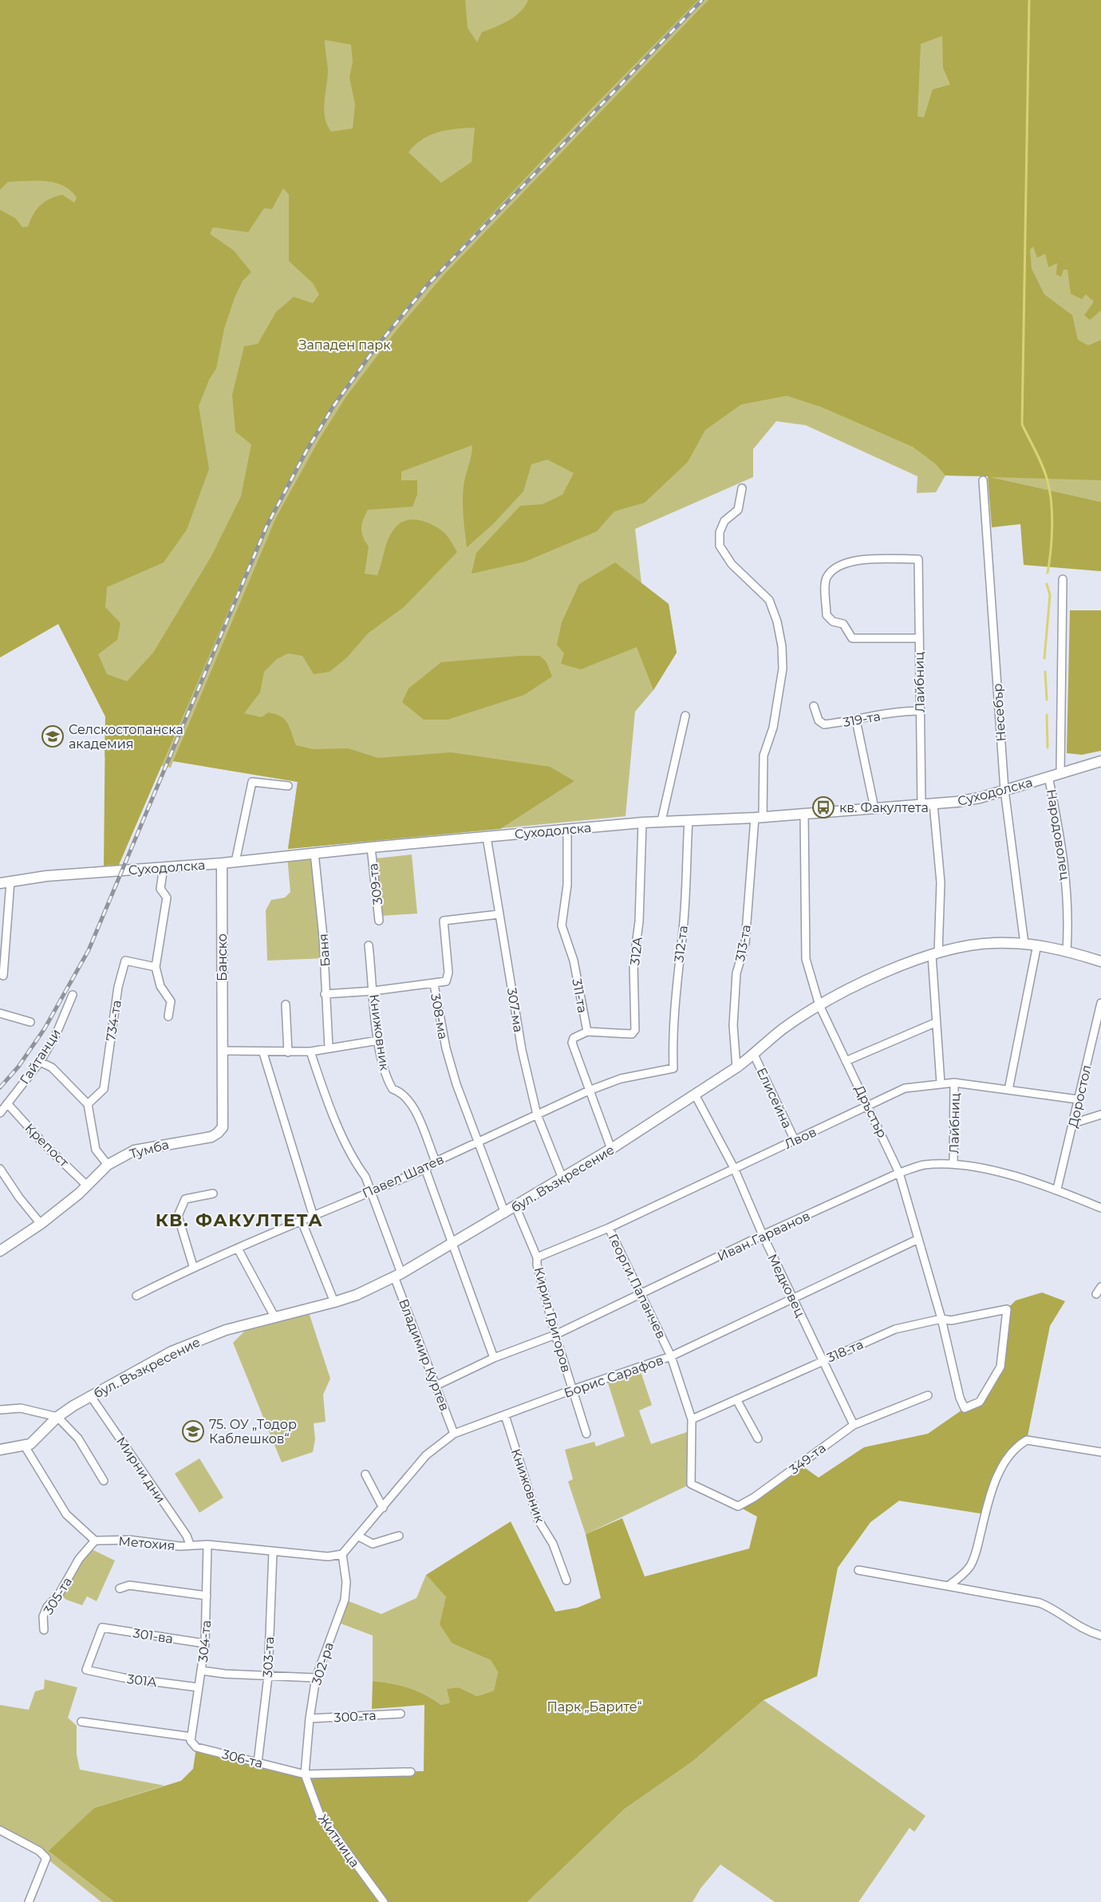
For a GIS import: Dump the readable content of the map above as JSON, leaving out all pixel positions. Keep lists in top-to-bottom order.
{
  "streets": {
    "street": [
      "Лайбниц",
      "Несебър",
      "319-та",
      "Суходолска",
      "Народоволец",
      "309-та",
      "313-та",
      "312-та",
      "Баня",
      "312А",
      "Банско",
      "311-та",
      "307-ма",
      "308-ма",
      "734-та",
      "Книжовник",
      "Гайтанци",
      "Доростол",
      "Елисейна",
      "Дръстър",
      "Лвов",
      "Крепост",
      "Тумба",
      "Павел Шатев",
      "бул. Възкресение",
      "Иван Гарванов",
      "Медковец",
      "Георги Папанчев",
      "Кирил Григоров",
      "318-та",
      "Владимир Куртев",
      "Борис Сарафов",
      "349-та",
      "Мирни дни",
      "Метохия",
      "305-та",
      "301-ва",
      "304-та",
      "303-та",
      "302-ра",
      "301А",
      "300-та",
      "306-та",
      "Житница"
    ]
  },
  "crossings": [
    ["Лайбниц", "319-та"],
    ["Лайбниц", "Суходолска"],
    ["Лайбниц", "Лвов"],
    ["Лайбниц", "бул. Възкресение"],
    ["Лайбниц", "Иван Гарванов"],
    ["Несебър", "Суходолска"],
    ["Несебър", "бул. Възкресение"],
    ["Суходолска", "Народоволец"],
    ["Суходолска", "309-та"],
    ["Суходолска", "313-та"],
    ["Суходолска", "312-та"],
    ["Суходолска", "Баня"],
    ["Суходолска", "312А"],
    ["Суходолска", "Банско"],
    ["Суходолска", "311-та"],
    ["Суходолска", "307-ма"],
    ["Суходолска", "Дръстър"],
    ["Народоволец", "бул. Възкресение"],
    ["313-та", "бул. Възкресение"],
    ["312-та", "Павел Шатев"],
    ["312А", "311-та"],
    ["Банско", "Тумба"],
    ["311-та", "Павел Шатев"],
    ["311-та", "бул. Възкресение"],
    ["307-ма", "308-ма"],
    ["307-ма", "Павел Шатев"],
    ["307-ма", "бул. Възкресение"],
    ["308-ма", "Павел Шатев"],
    ["Книжовник", "Павел Шатев"],
    ["Книжовник", "Борис Сарафов"],
    ["Гайтанци", "Крепост"],
    ["Доростол", "Лвов"],
    ["Доростол", "Иван Гарванов"],
    ["Елисейна", "Лвов"],
    ["Елисейна", "бул. Възкресение"],
    ["Дръстър", "Лвов"],
    ["Дръстър", "бул. Възкресение"],
    ["Дръстър", "Иван Гарванов"],
    ["Дръстър", "318-та"],
    ["Дръстър", "Борис Сарафов"],
    ["Лвов", "Медковец"],
    ["Лвов", "Георги Папанчев"],
    ["Лвов", "Кирил Григоров"],
    ["Крепост", "Тумба"],
    ["Павел Шатев", "Владимир Куртев"],
    ["бул. Възкресение", "Медковец"],
    ["бул. Възкресение", "Кирил Григоров"],
    ["бул. Възкресение", "Владимир Куртев"],
    ["бул. Възкресение", "Мирни дни"],
    ["Иван Гарванов", "Медковец"],
    ["Иван Гарванов", "Георги Папанчев"],
    ["Иван Гарванов", "Кирил Григоров"],
    ["Иван Гарванов", "Владимир Куртев"],
    ["Медковец", "318-та"],
    ["Медковец", "Борис Сарафов"],
    ["Медковец", "349-та"],
    ["Георги Папанчев", "318-та"],
    ["Георги Папанчев", "Борис Сарафов"],
    ["Георги Папанчев", "349-та"],
    ["Кирил Григоров", "Борис Сарафов"],
    ["Владимир Куртев", "Борис Сарафов"],
    ["Борис Сарафов", "Метохия"],
    ["Борис Сарафов", "302-ра"],
    ["Мирни дни", "Метохия"],
    ["Метохия", "305-та"],
    ["Метохия", "304-та"],
    ["Метохия", "303-та"],
    ["Метохия", "302-ра"],
    ["301-ва", "304-та"],
    ["301-ва", "301А"],
    ["304-та", "301А"],
    ["304-та", "306-та"],
    ["303-та", "306-та"],
    ["302-ра", "300-та"],
    ["302-ра", "306-та"],
    ["302-ра", "Житница"],
    ["306-та", "Житница"]
  ],
  "districts": ["КВ. ФАКУЛТЕТА"],
  "parks": ["Западен парк", "Парк „Барите“"],
  "places": {
    "school or university": ["Селскостопанска академия", "75. ОУ „Тодор Каблешков“"],
    "bus stop": ["кв. Факултета"]
  }
}
